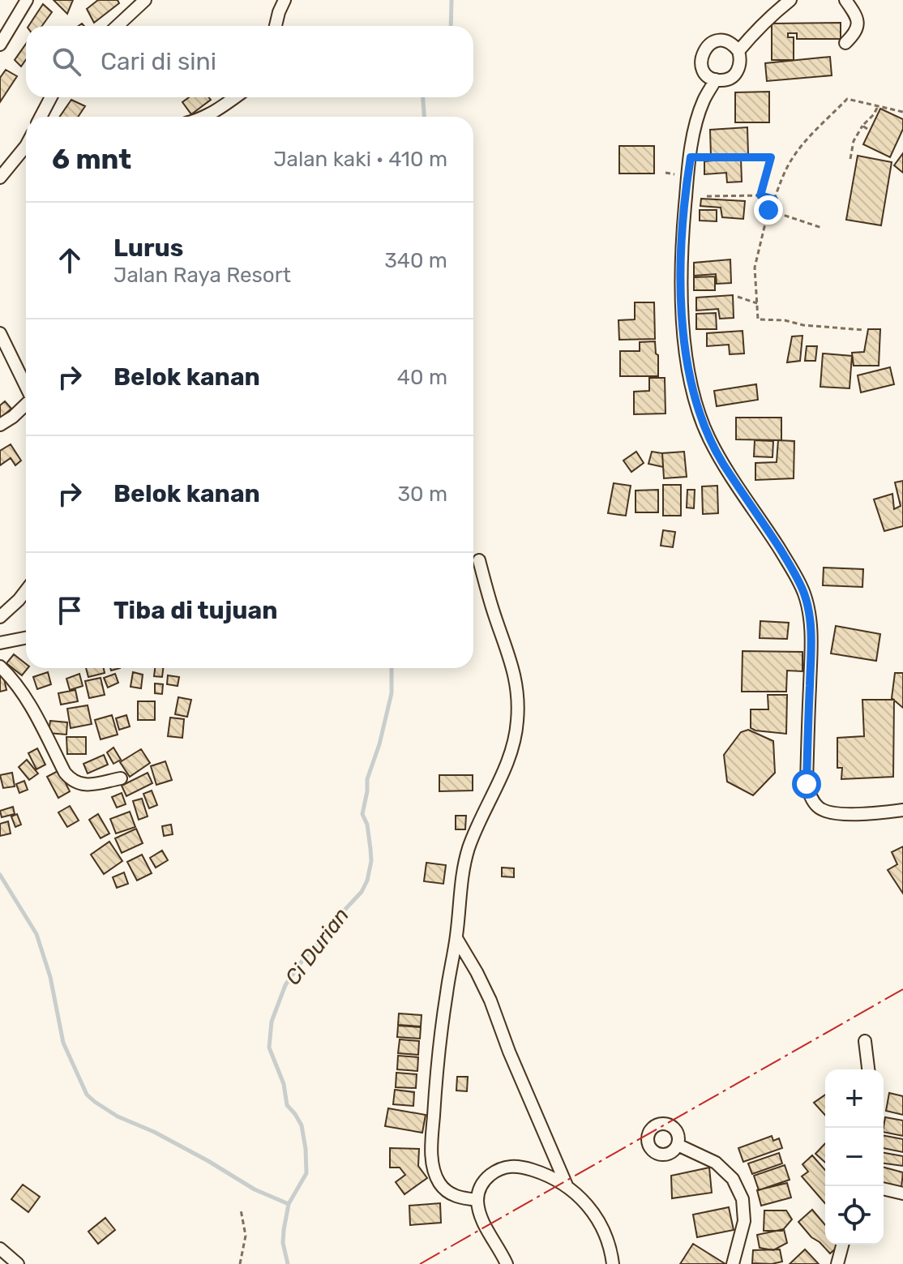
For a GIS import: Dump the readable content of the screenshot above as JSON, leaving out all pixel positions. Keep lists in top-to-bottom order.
{
  "water": ["Ci Durian"],
  "page": {
    "search": "Cari di sini",
    "heading": ["6 mnt", "Jalan kaki · 410 m"],
    "list": [
      ["Lurus", "Jalan Raya Resort", "340 m"],
      ["Belok kanan", "40 m"],
      ["Belok kanan", "30 m"],
      "Tiba di tujuan"
    ],
    "map_buttons": ["+", "−"]
  }
}
